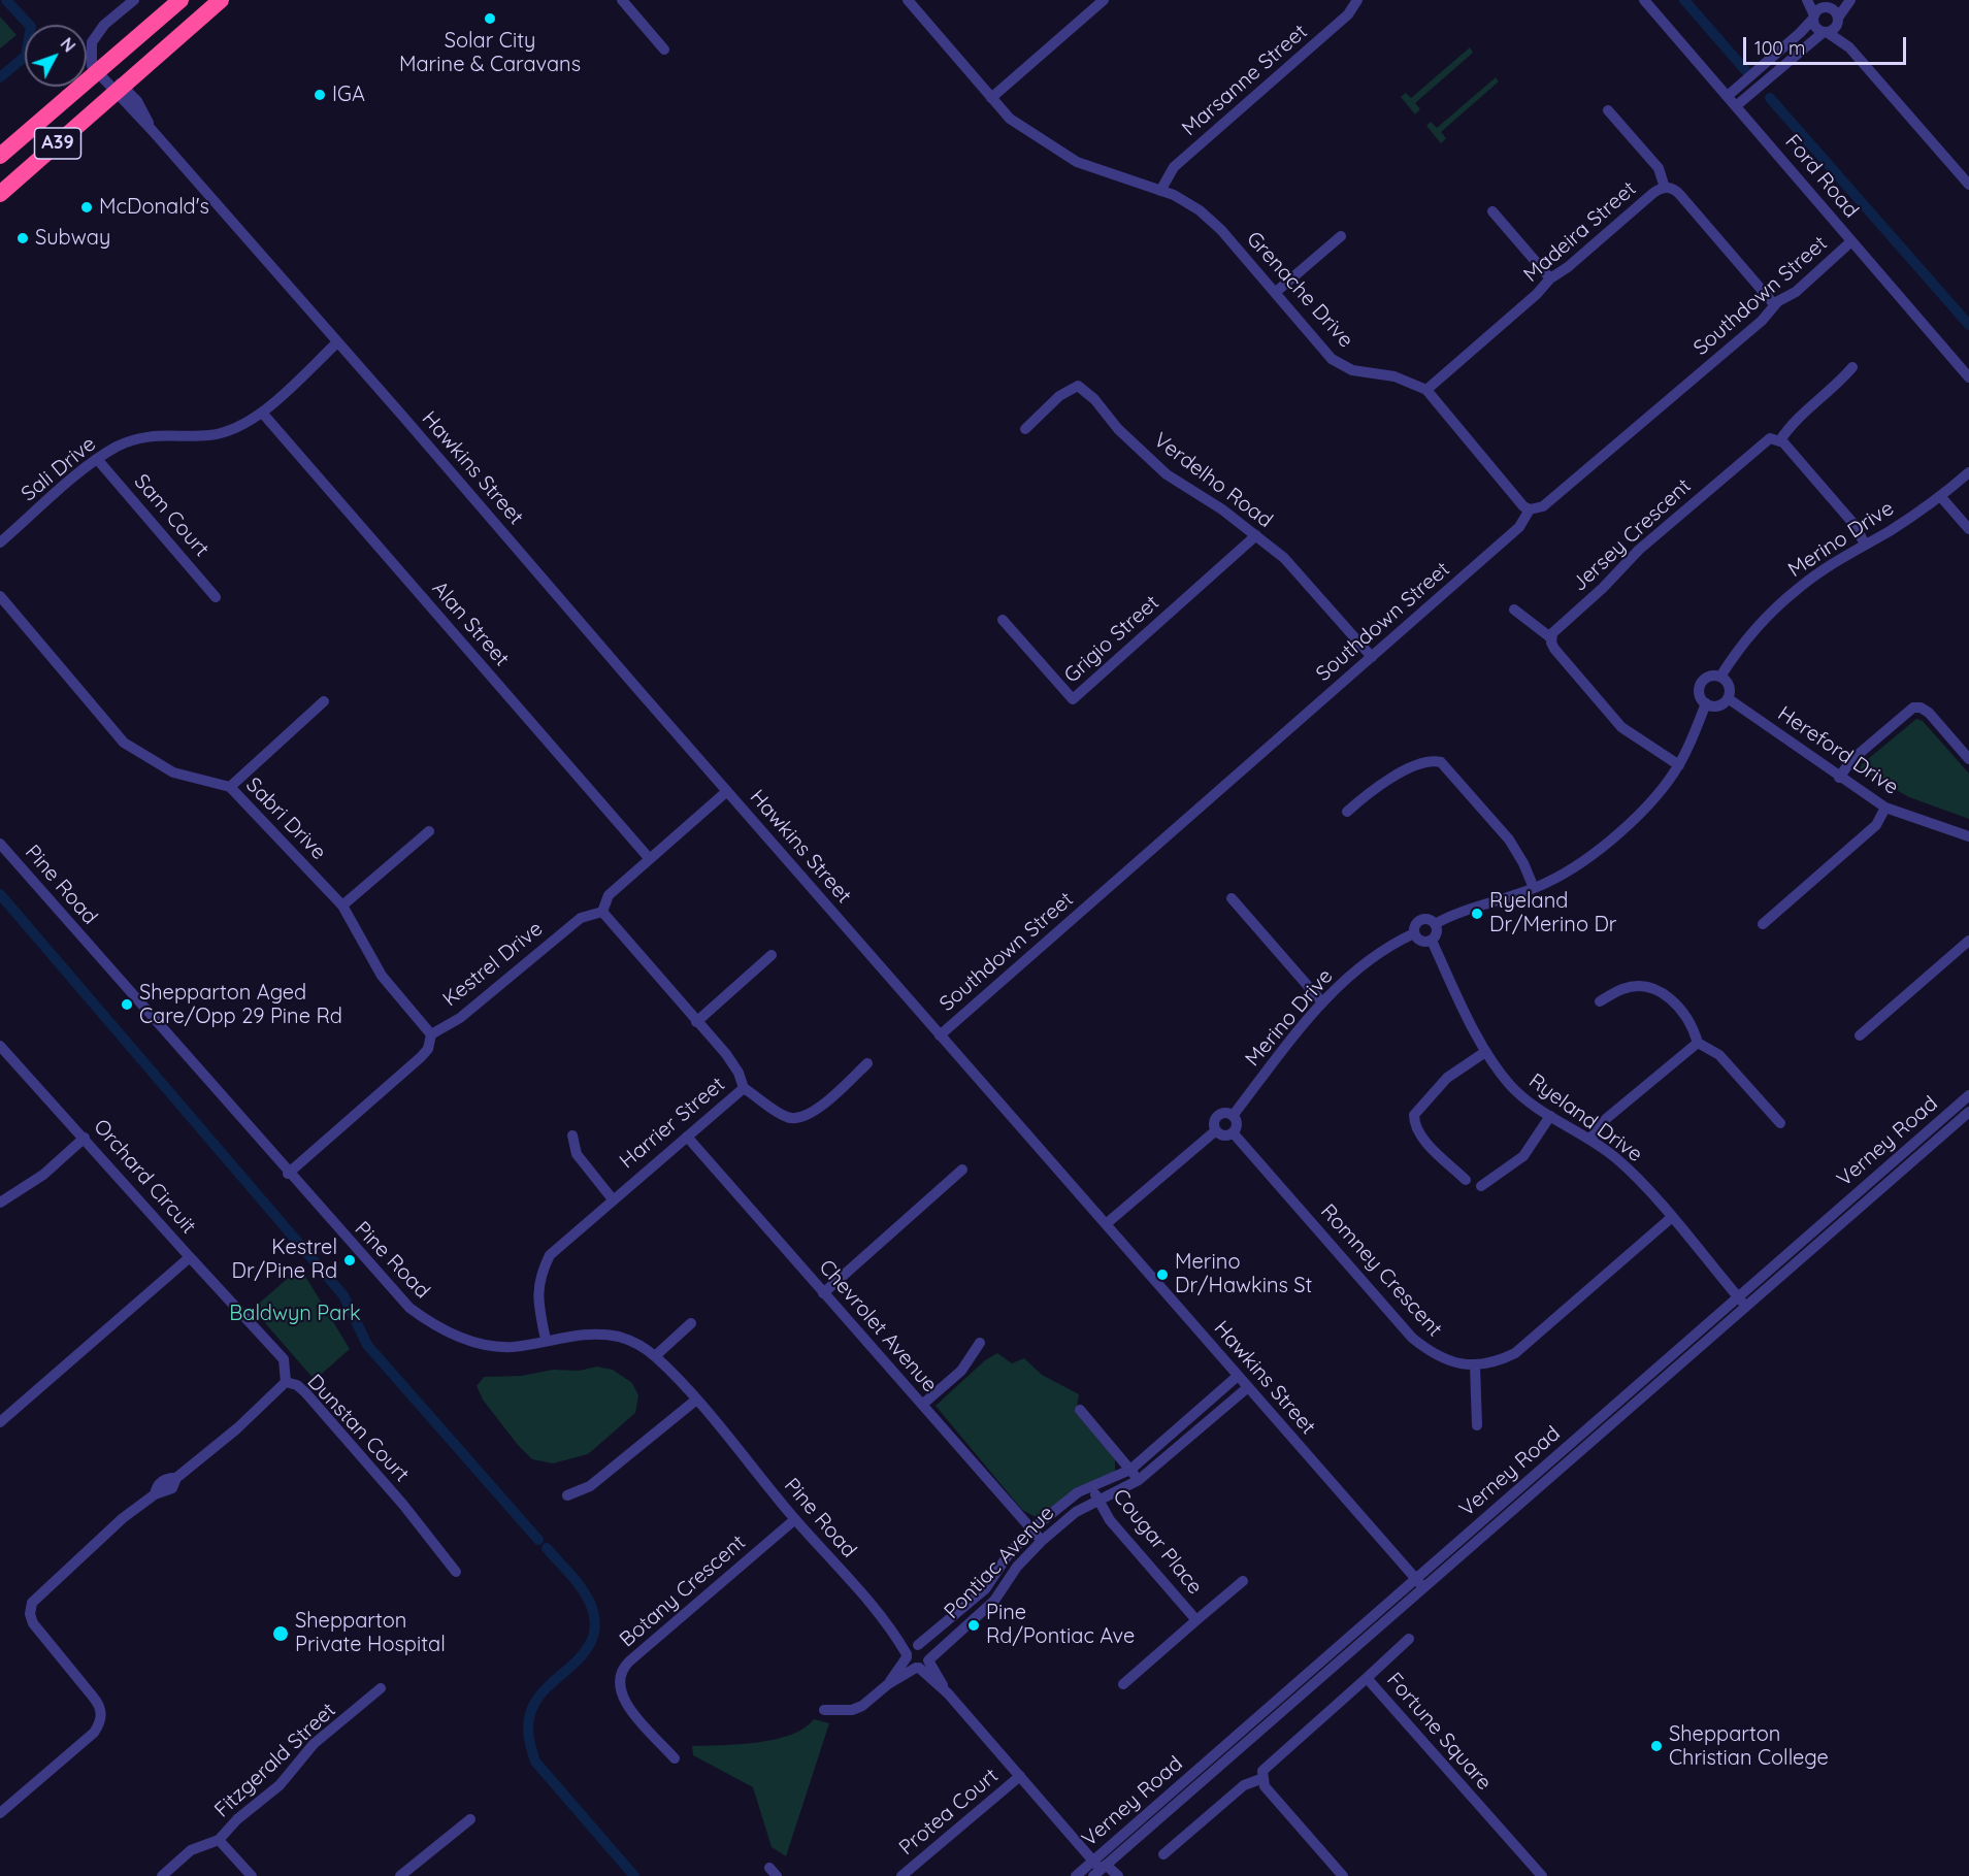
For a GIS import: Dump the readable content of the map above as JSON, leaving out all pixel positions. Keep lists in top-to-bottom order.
{
  "streets": {
    "highway": ["A39"],
    "street": [
      "Marsanne Street",
      "Ford Road",
      "Madeira Street",
      "Grenache Drive",
      "Southdown Street",
      "Hawkins Street",
      "Sali Drive",
      "Verdelho Road",
      "Sam Court",
      "Jersey Crescent",
      "Merino Drive",
      "Alan Street",
      "Grigio Street",
      "Hereford Drive",
      "Sabri Drive",
      "Pine Road",
      "Kestrel Drive",
      "Ryeland Drive",
      "Harrier Street",
      "Verney Road",
      "Orchard Circuit",
      "Romney Crescent",
      "Chevrolet Avenue",
      "Dunstan Court",
      "Cougar Place",
      "Pontiac Avenue",
      "Botany Crescent",
      "Fortune Square",
      "Fitzgerald Street",
      "Protea Court"
    ]
  },
  "crossings": [
    ["Marsanne Street", "Grenache Drive"],
    ["A39", "Hawkins Street"],
    ["Ford Road", "Southdown Street"],
    ["Madeira Street", "Grenache Drive"],
    ["Madeira Street", "Southdown Street"],
    ["Grenache Drive", "Southdown Street"],
    ["Southdown Street", "Hawkins Street"],
    ["Southdown Street", "Verdelho Road"],
    ["Hawkins Street", "Sali Drive"],
    ["Hawkins Street", "Verney Road"],
    ["Hawkins Street", "Pontiac Avenue"],
    ["Sali Drive", "Sam Court"],
    ["Sali Drive", "Alan Street"],
    ["Verdelho Road", "Grigio Street"],
    ["Merino Drive", "Hereford Drive"],
    ["Merino Drive", "Ryeland Drive"],
    ["Merino Drive", "Romney Crescent"],
    ["Sabri Drive", "Kestrel Drive"],
    ["Pine Road", "Harrier Street"],
    ["Pine Road", "Pontiac Avenue"],
    ["Pine Road", "Botany Crescent"],
    ["Kestrel Drive", "Harrier Street"],
    ["Ryeland Drive", "Verney Road"],
    ["Ryeland Drive", "Romney Crescent"],
    ["Harrier Street", "Chevrolet Avenue"],
    ["Orchard Circuit", "Dunstan Court"],
    ["Chevrolet Avenue", "Pontiac Avenue"],
    ["Cougar Place", "Pontiac Avenue"]
  ],
  "parks": ["Baldwyn Park"],
  "places": [
    "Solar City Marine & Caravans",
    "IGA",
    "McDonald's",
    "Subway",
    "Ryeland Dr/Merino Dr",
    "Shepparton Aged Care/Opp 29 Pine Rd",
    "Kestrel Dr/Pine Rd",
    "Merino Dr/Hawkins St",
    "Pine Rd/Pontiac Ave",
    "Shepparton Private Hospital",
    "Shepparton Christian College"
  ],
  "scale_bar": "100 m",
  "north": "top right"
}
